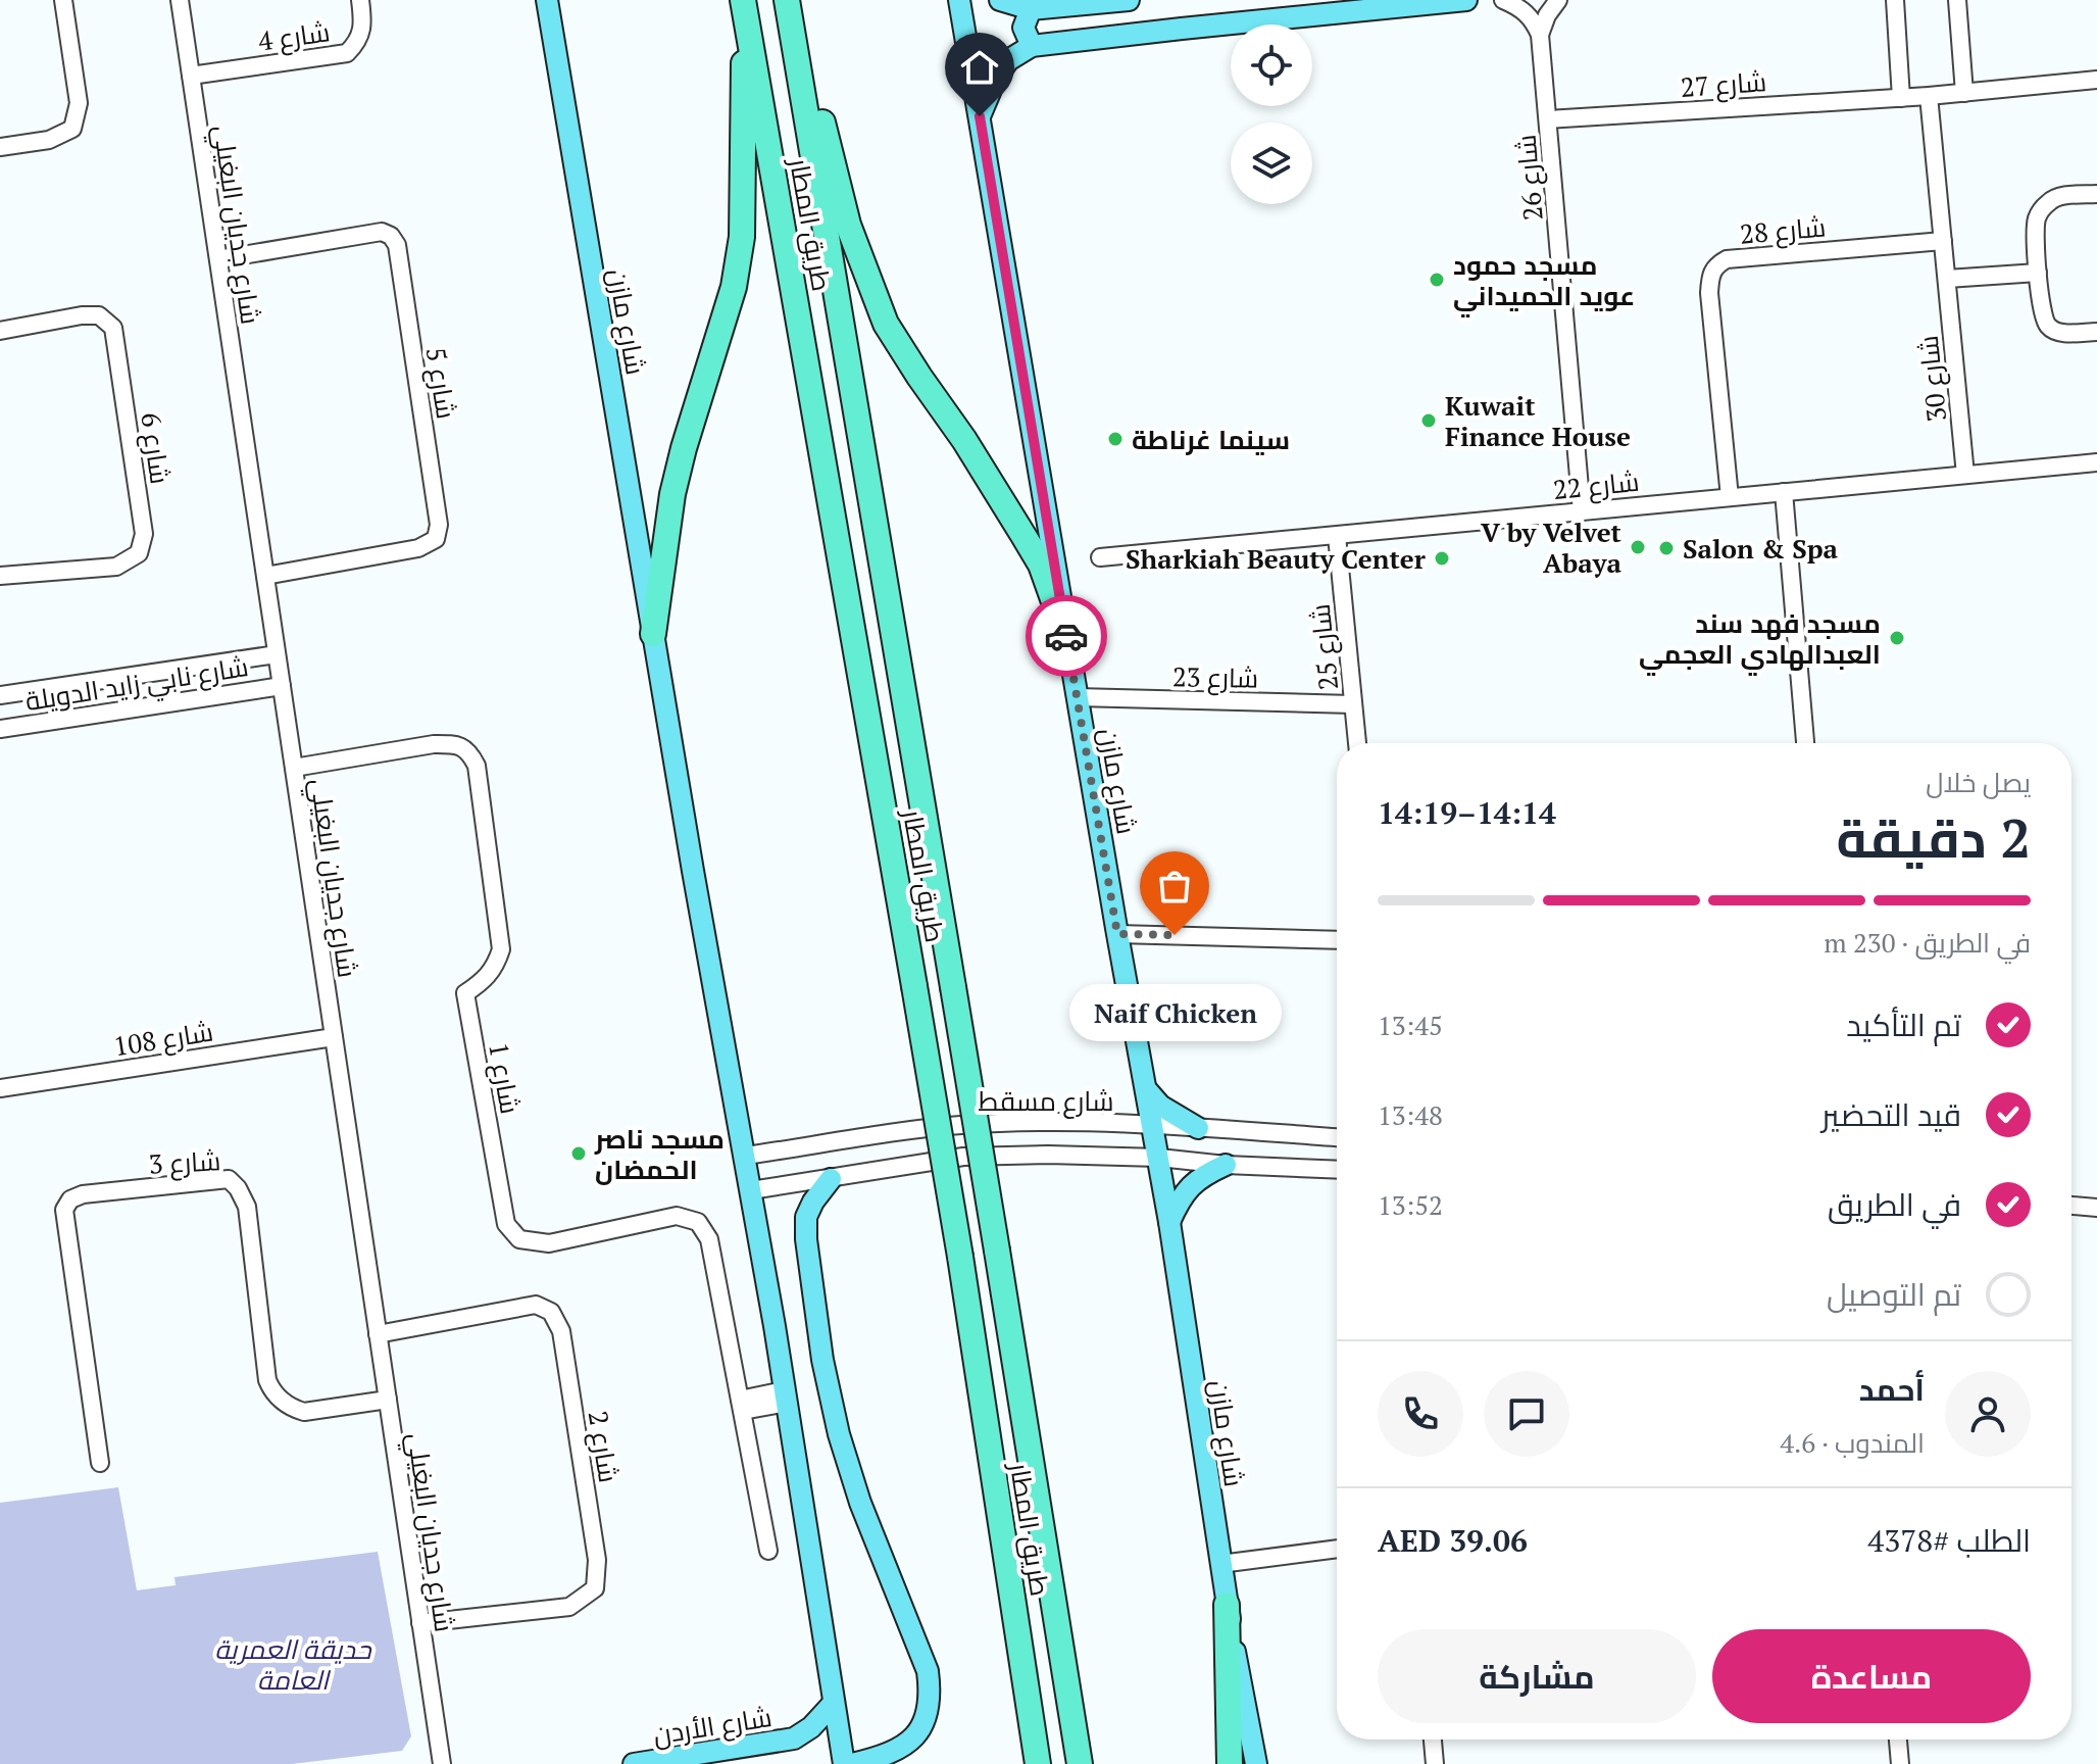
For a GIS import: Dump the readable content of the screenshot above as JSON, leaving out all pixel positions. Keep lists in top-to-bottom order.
{
  "streets": {
    "highway": ["طريق المطار"],
    "main road": ["شارع مازن", "شارع الأردن"],
    "street": [
      "شارع 4",
      "شارع 27",
      "شارع 26",
      "شارع جديان البغيلي",
      "شارع 28",
      "شارع 30",
      "شارع 5",
      "شارع 6",
      "شارع 22",
      "شارع 25",
      "شارع 23",
      "شارع نابي زايد الدويلة",
      "شارع 108",
      "شارع 1",
      "شارع مسقط",
      "شارع 3",
      "شارع 2"
    ]
  },
  "crossings": [
    ["شارع 4", "شارع جديان البغيلي"],
    ["شارع 27", "شارع 26"],
    ["شارع 27", "شارع 30"],
    ["شارع 26", "شارع 22"],
    ["شارع جديان البغيلي", "شارع 5"],
    ["شارع جديان البغيلي", "شارع نابي زايد الدويلة"],
    ["شارع جديان البغيلي", "شارع 108"],
    ["شارع جديان البغيلي", "شارع 1"],
    ["شارع جديان البغيلي", "شارع 3"],
    ["شارع جديان البغيلي", "شارع 2"],
    ["شارع 28", "شارع 30"],
    ["شارع 28", "شارع 22"],
    ["شارع مازن", "شارع 23"],
    ["شارع مازن", "شارع مسقط"],
    ["شارع مازن", "شارع الأردن"],
    ["شارع 30", "شارع 22"],
    ["شارع 22", "شارع 25"],
    ["شارع 25", "شارع 23"]
  ],
  "parks": ["حديقة العمرية العامة"],
  "places": [
    "مسجد حمود عويد الحميداني",
    "Kuwait Finance House",
    "سينما غرناطة",
    "V by Velvet Abaya",
    "Salon & Spa",
    "Sharkiah Beauty Center",
    "مسجد فهد سند العبدالهادي العجمي",
    "Naif Chicken",
    "مسجد ناصر الحمضان"
  ],
  "page": {
    "heading": ["2 دقيقة", "يصل خلال", "14:14–14:19"],
    "panel": [
      "أحمد",
      "المندوب · 4.6",
      "الطلب #4378",
      "AED 39.06"
    ],
    "bar": "في الطريق · 230 m",
    "list": [
      ["تم التأكيد", "13:45"],
      ["قيد التحضير", "13:48"],
      ["في الطريق", "13:52"],
      "تم التوصيل"
    ],
    "bubble": "Naif Chicken",
    "buttons": ["مساعدة", "مشاركة"]
  }
}
